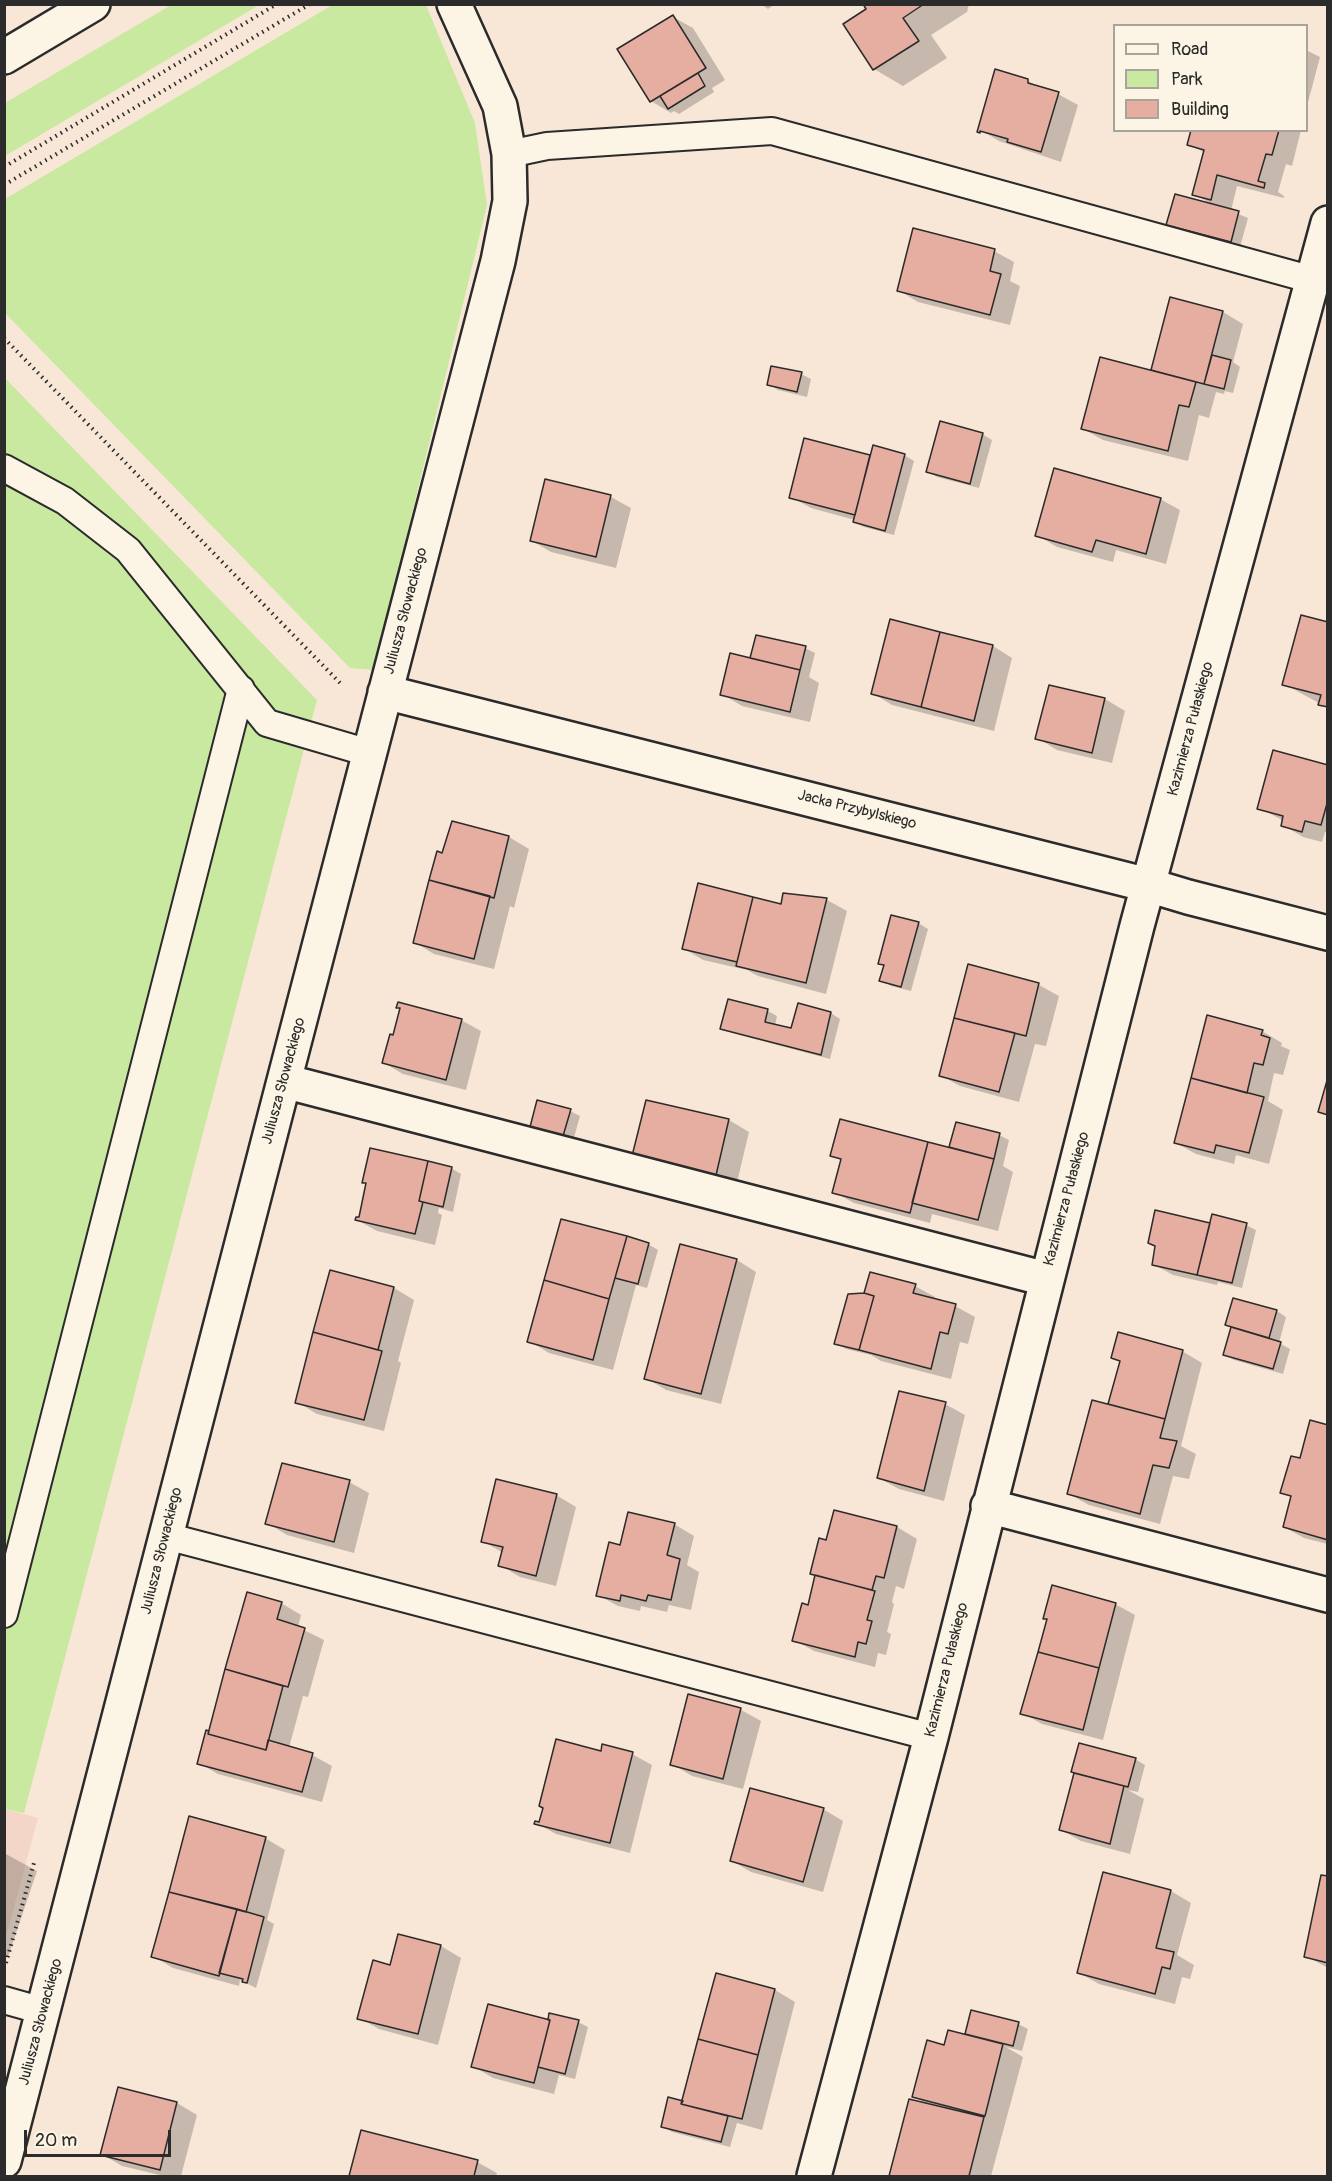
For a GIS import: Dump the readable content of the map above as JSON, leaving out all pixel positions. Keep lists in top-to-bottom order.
{
  "streets": {
    "street": ["Juliusza Słowackiego", "Kazimierza Pułaskiego", "Jacka Przybylskiego"]
  },
  "crossings": [
    ["Juliusza Słowackiego", "Jacka Przybylskiego"],
    ["Kazimierza Pułaskiego", "Jacka Przybylskiego"]
  ],
  "legend": ["Road", "Park", "Building"],
  "scale_bar": "20 m"
}
